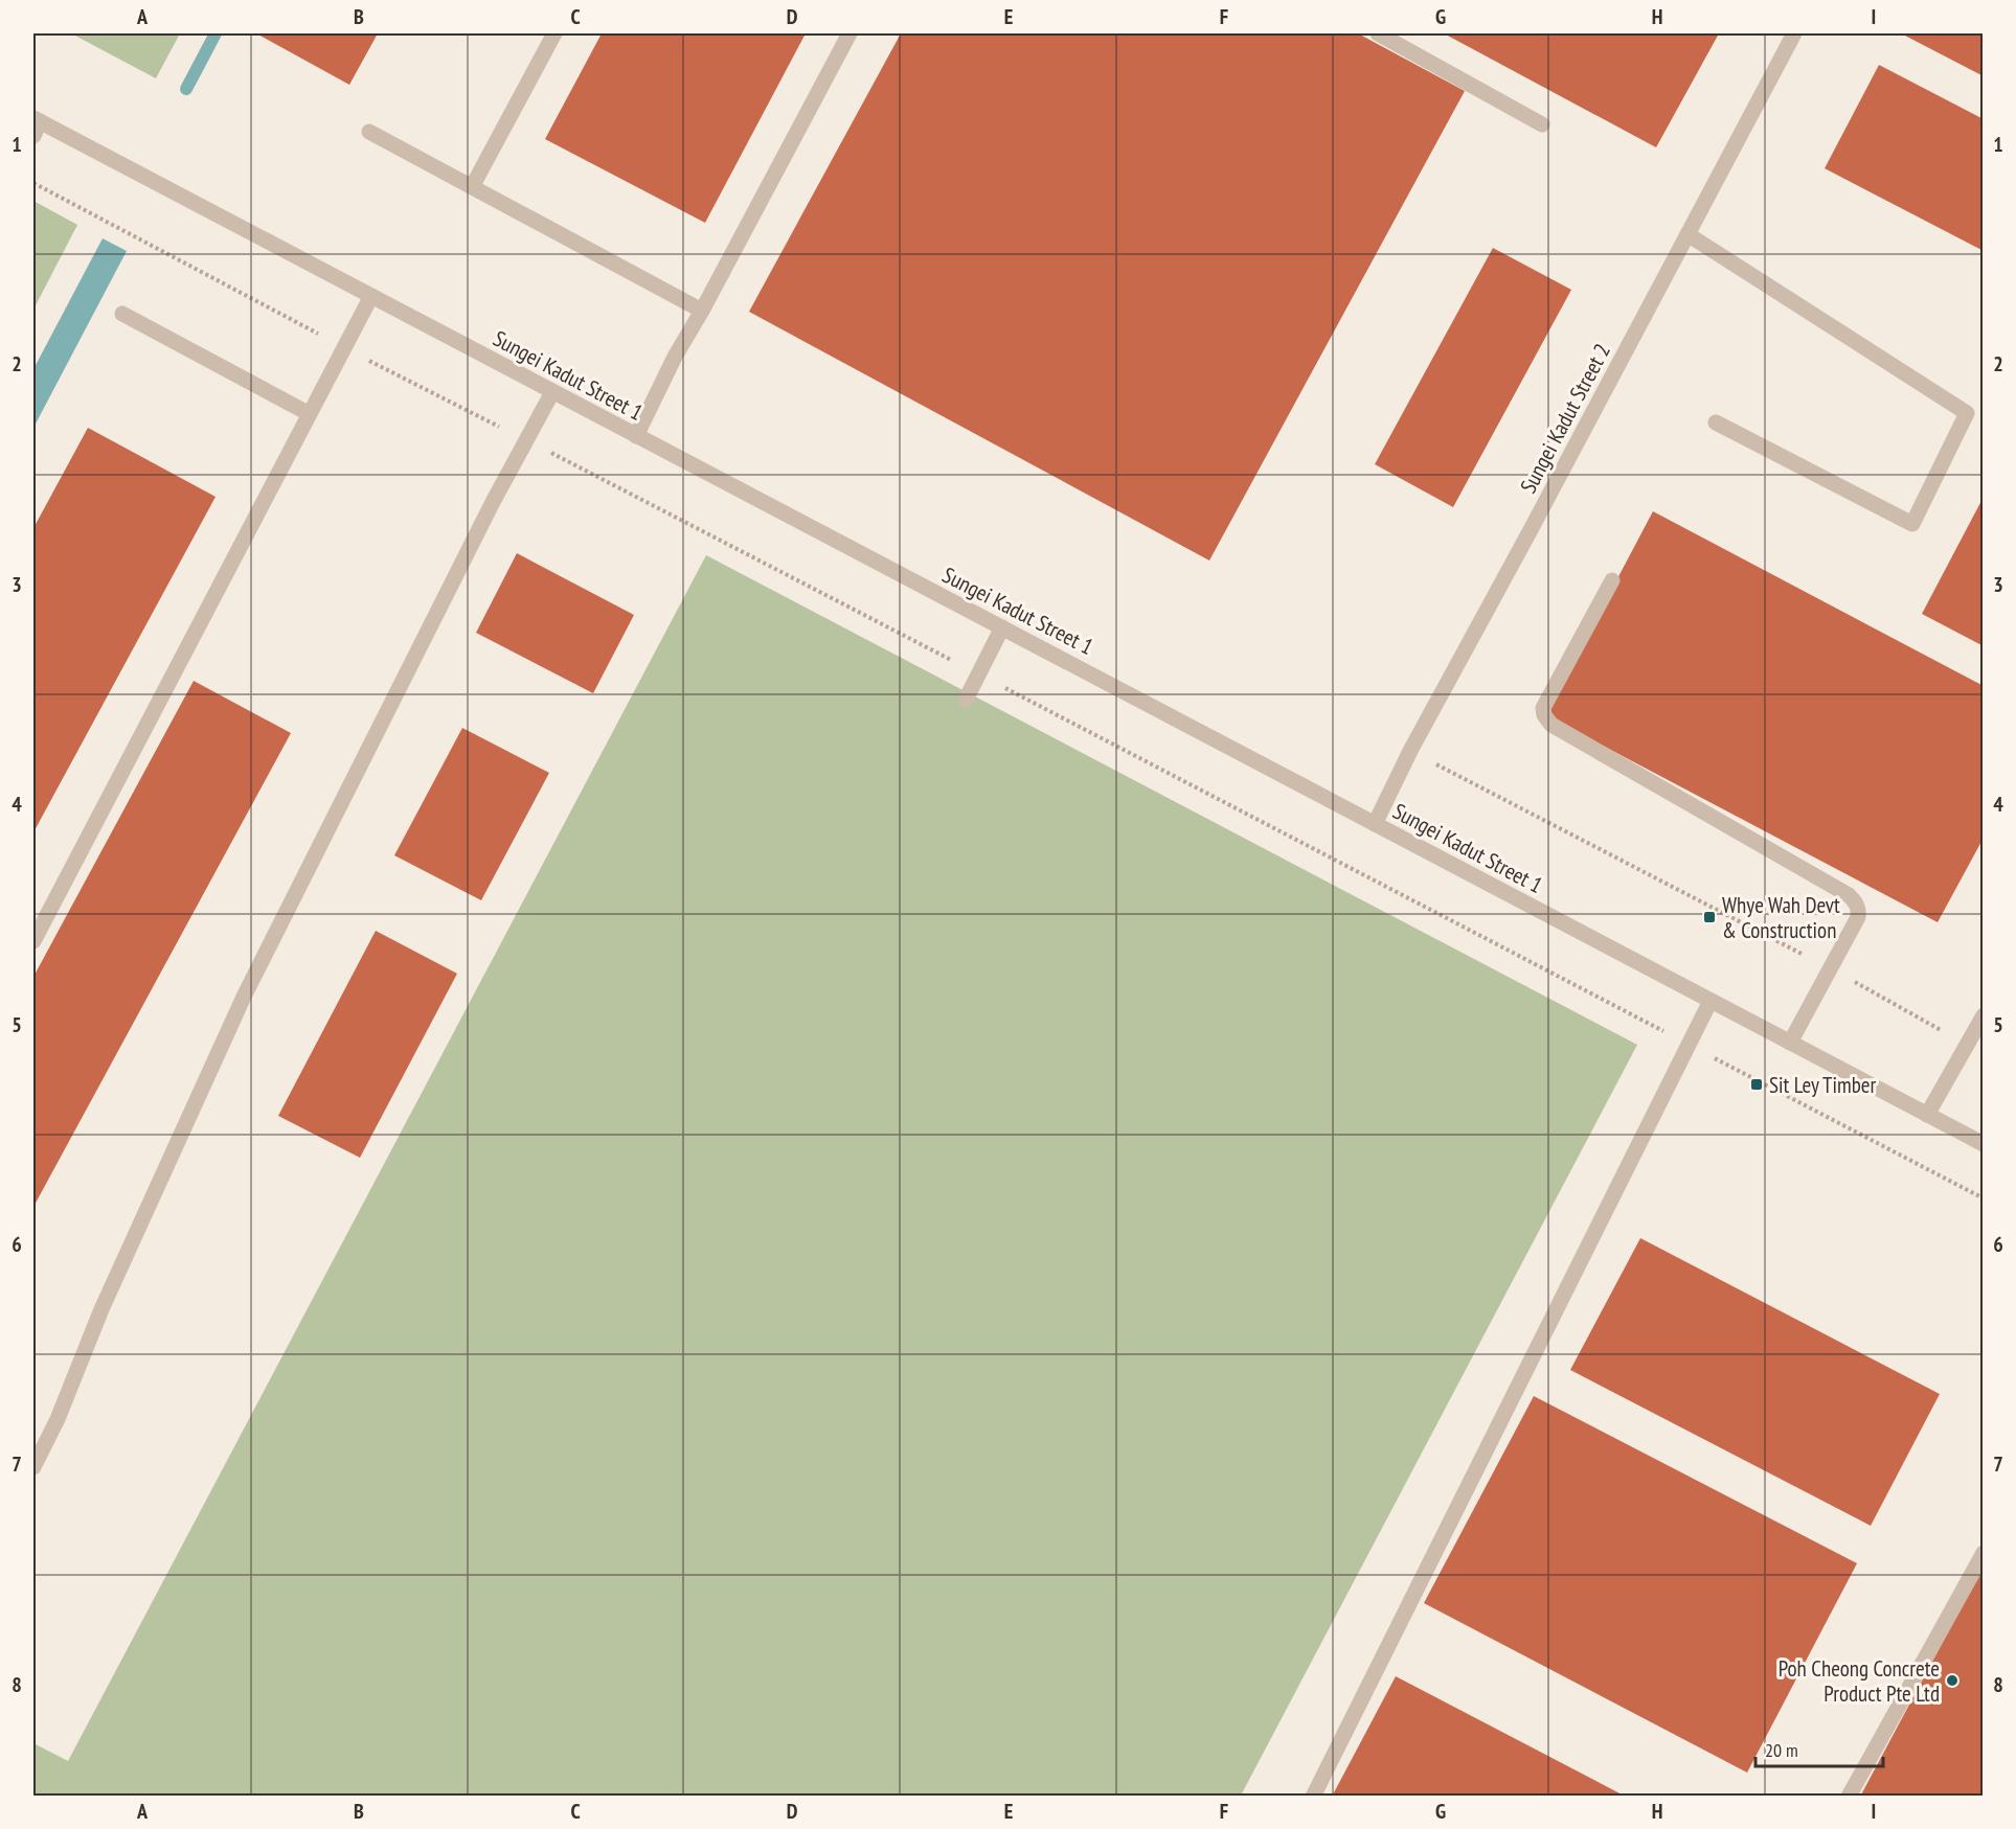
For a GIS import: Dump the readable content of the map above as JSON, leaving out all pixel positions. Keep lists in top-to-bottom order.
{
  "streets": {
    "street": ["Sungei Kadut Street 1", "Sungei Kadut Street 2"]
  },
  "crossings": [
    ["Sungei Kadut Street 1", "Sungei Kadut Street 2"]
  ],
  "places": {
    "transit": ["Whye Wah Devt & Construction", "Sit Ley Timber"],
    "other": ["Poh Cheong Concrete Product Pte Ltd"]
  },
  "scale_bar": "20 m",
  "grid": {
    "columns": [
      "A",
      "B",
      "C",
      "D",
      "E",
      "F",
      "G",
      "H",
      "I"
    ],
    "rows": [
      "1",
      "2",
      "3",
      "4",
      "5",
      "6",
      "7",
      "8"
    ]
  }
}
